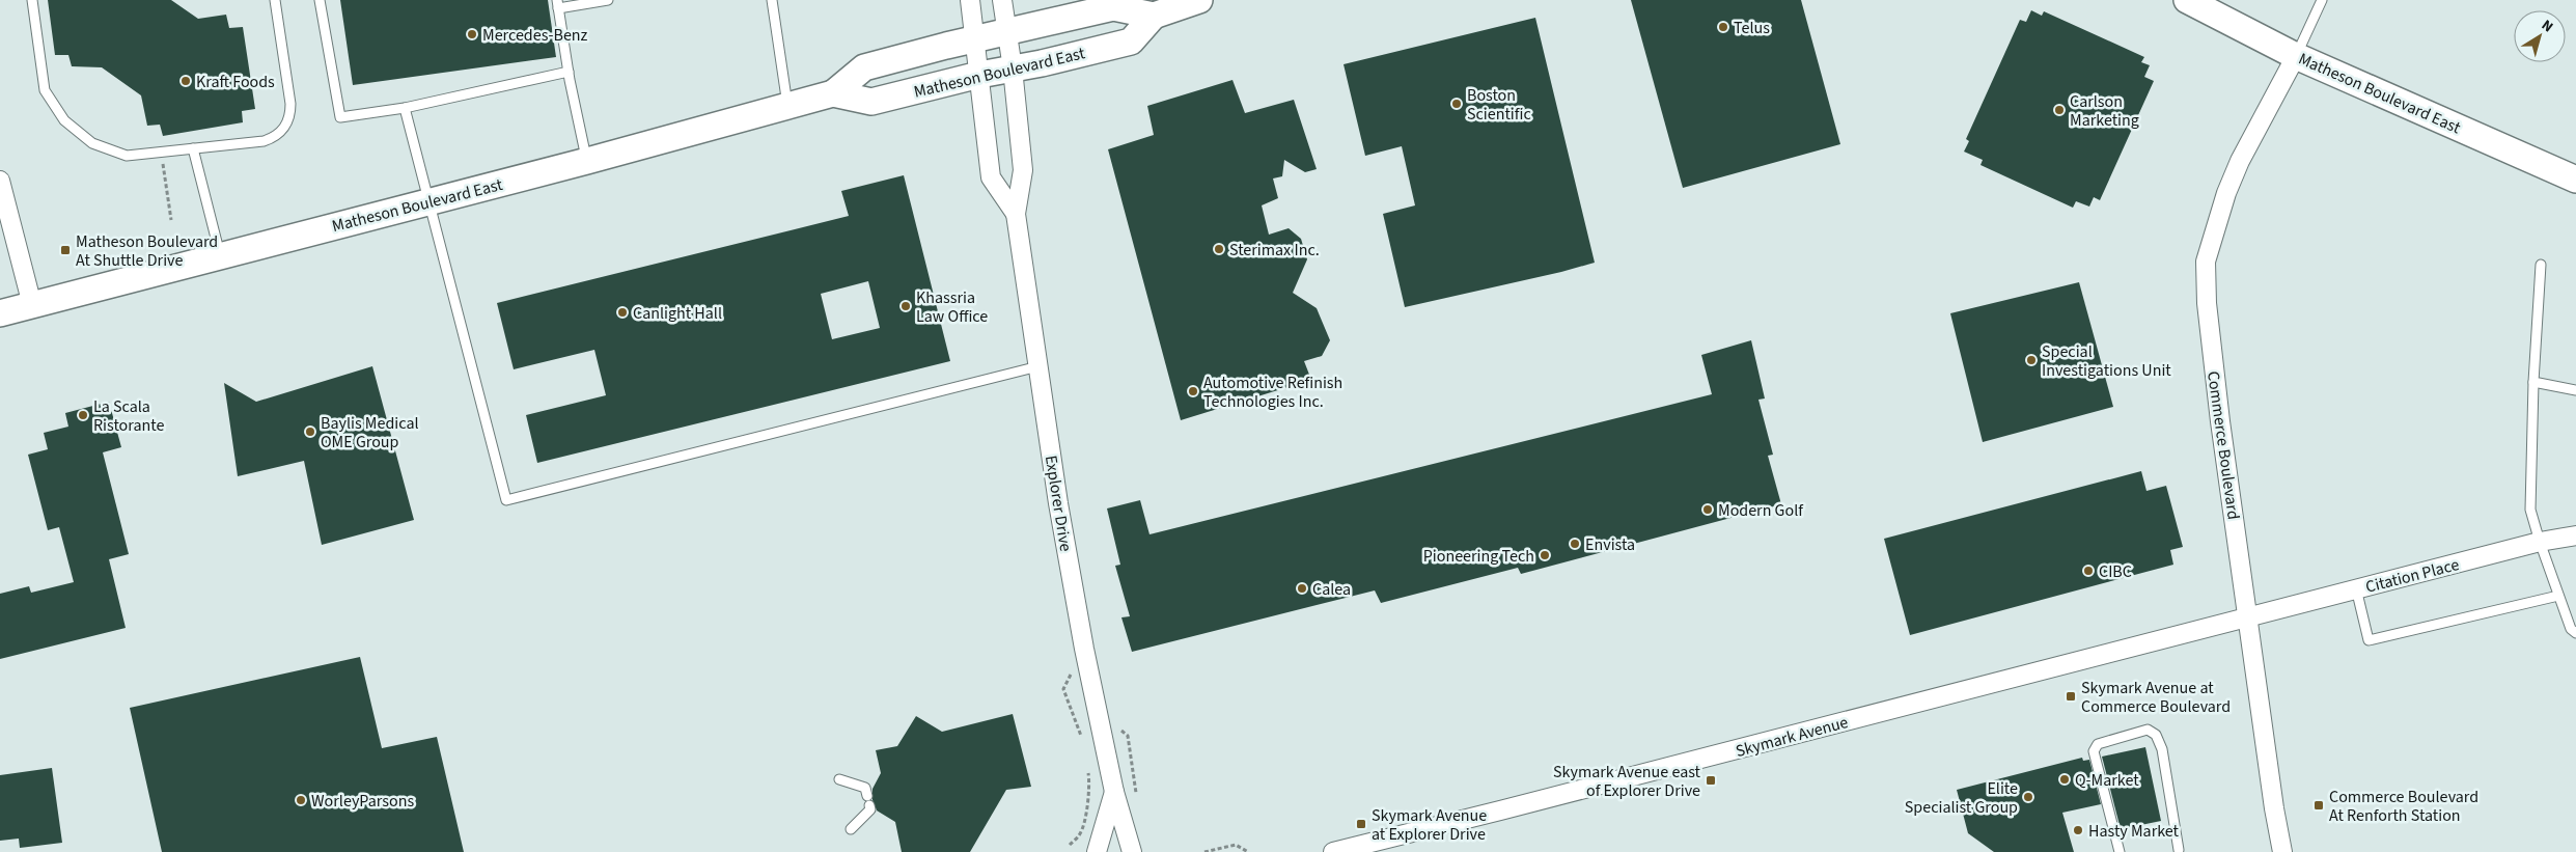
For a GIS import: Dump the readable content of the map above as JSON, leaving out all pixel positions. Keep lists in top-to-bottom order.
{
  "streets": {
    "street": [
      "Matheson Boulevard East",
      "Commerce Boulevard",
      "Explorer Drive",
      "Citation Place",
      "Skymark Avenue"
    ]
  },
  "crossings": [
    ["Matheson Boulevard East", "Commerce Boulevard"],
    ["Matheson Boulevard East", "Explorer Drive"],
    ["Commerce Boulevard", "Citation Place"],
    ["Commerce Boulevard", "Skymark Avenue"],
    ["Citation Place", "Skymark Avenue"]
  ],
  "places": {
    "other": [
      "Telus",
      "Mercedes-Benz",
      "Kraft Foods",
      "Boston Scientific",
      "Carlson Marketing",
      "Sterimax Inc.",
      "Khassria Law Office",
      "Canlight Hall",
      "Special Investigations Unit",
      "Automotive Refinish Technologies Inc.",
      "La Scala Ristorante",
      "Baylis Medical OME Group",
      "Modern Golf",
      "Envista",
      "Pioneering Tech",
      "CIBC",
      "Calea",
      "Q-Market",
      "Elite Specialist Group",
      "WorleyParsons",
      "Hasty Market"
    ],
    "transit": [
      "Matheson Boulevard At Shuttle Drive",
      "Skymark Avenue at Commerce Boulevard",
      "Skymark Avenue east of Explorer Drive",
      "Commerce Boulevard At Renforth Station",
      "Skymark Avenue at Explorer Drive"
    ]
  },
  "north": "top right"
}
